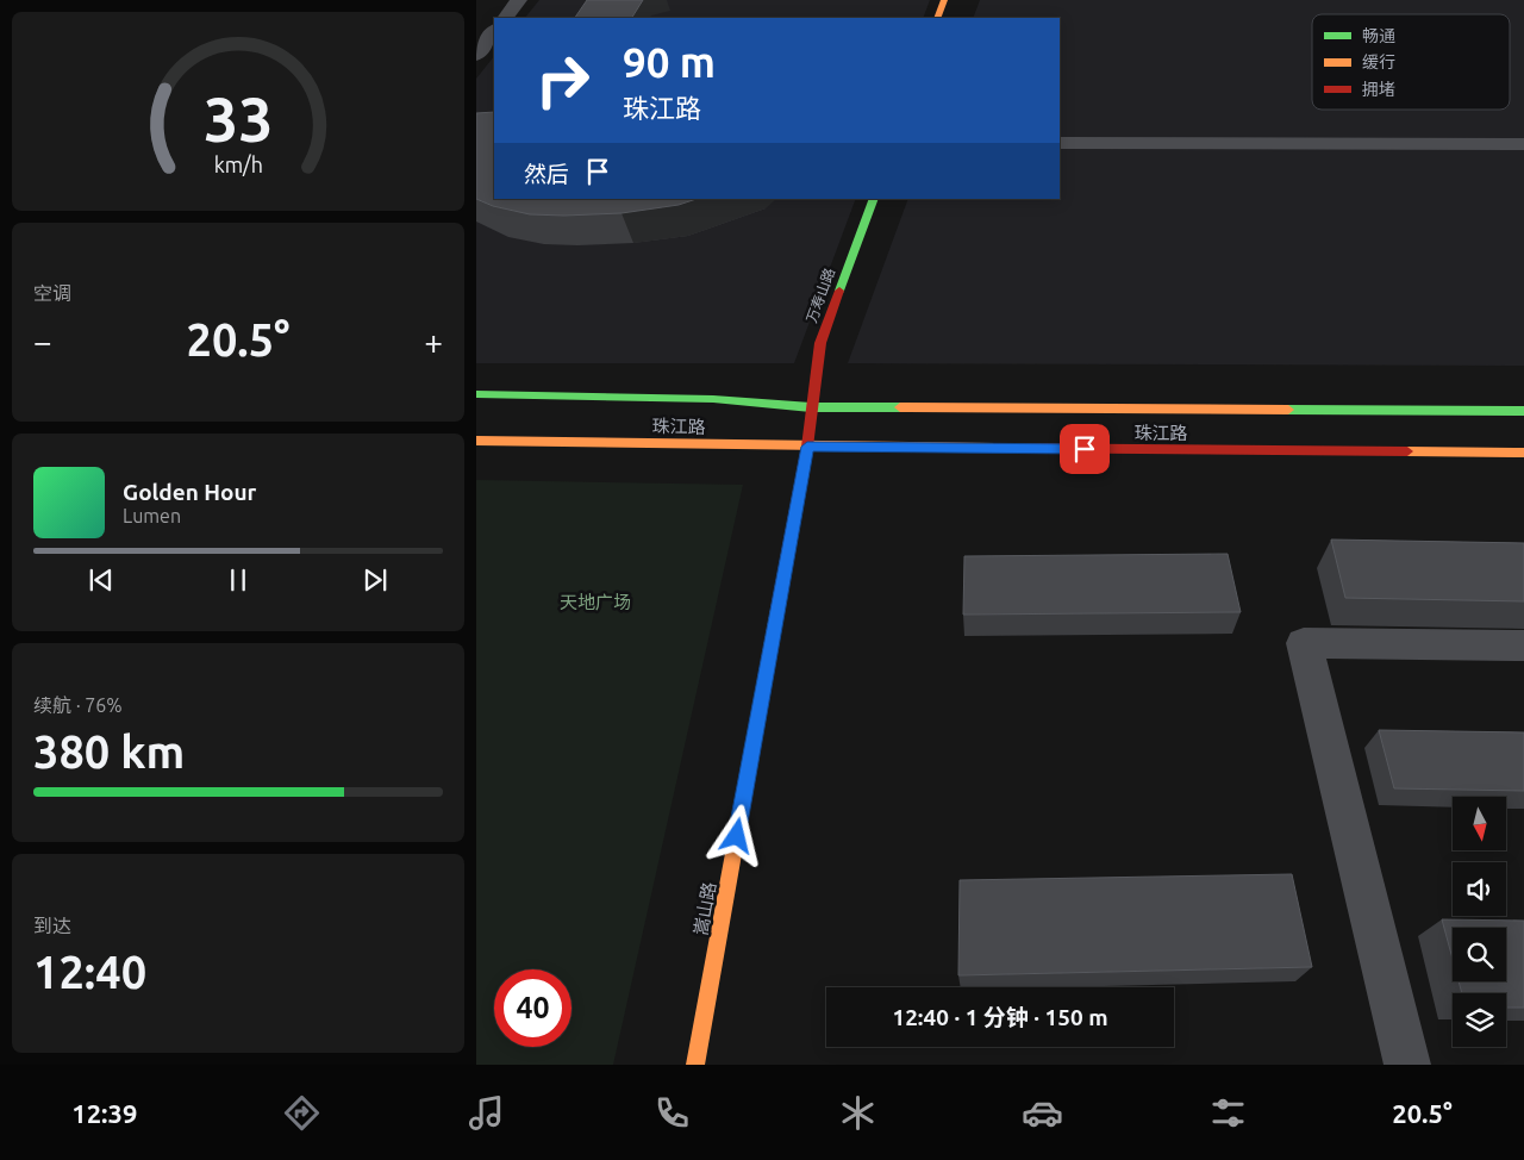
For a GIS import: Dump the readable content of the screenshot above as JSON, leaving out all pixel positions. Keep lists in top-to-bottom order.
{
  "streets": {
    "main road": ["万寿山路", "珠江路", "嵩山路"]
  },
  "crossings": [
    ["万寿山路", "嵩山路"],
    ["珠江路", "嵩山路"]
  ],
  "parks": ["天地广场"],
  "legend": ["畅通", "缓行", "拥堵"],
  "north": "bottom",
  "page": {
    "turn": ["90 m", "珠江路"],
    "then": "然后",
    "tile": [
      "空调",
      ["续航 · 76%", "380 km"],
      ["到达", "12:40"]
    ],
    "heat": ["−", "20.5°", "+"],
    "song": ["Golden Hour", "Lumen"],
    "limit": "40",
    "trip": "12:40 · 1 分钟 · 150 m",
    "tabs": ["12:39", "20.5°"],
    "gauge": ["33", "km/h"]
  }
}
